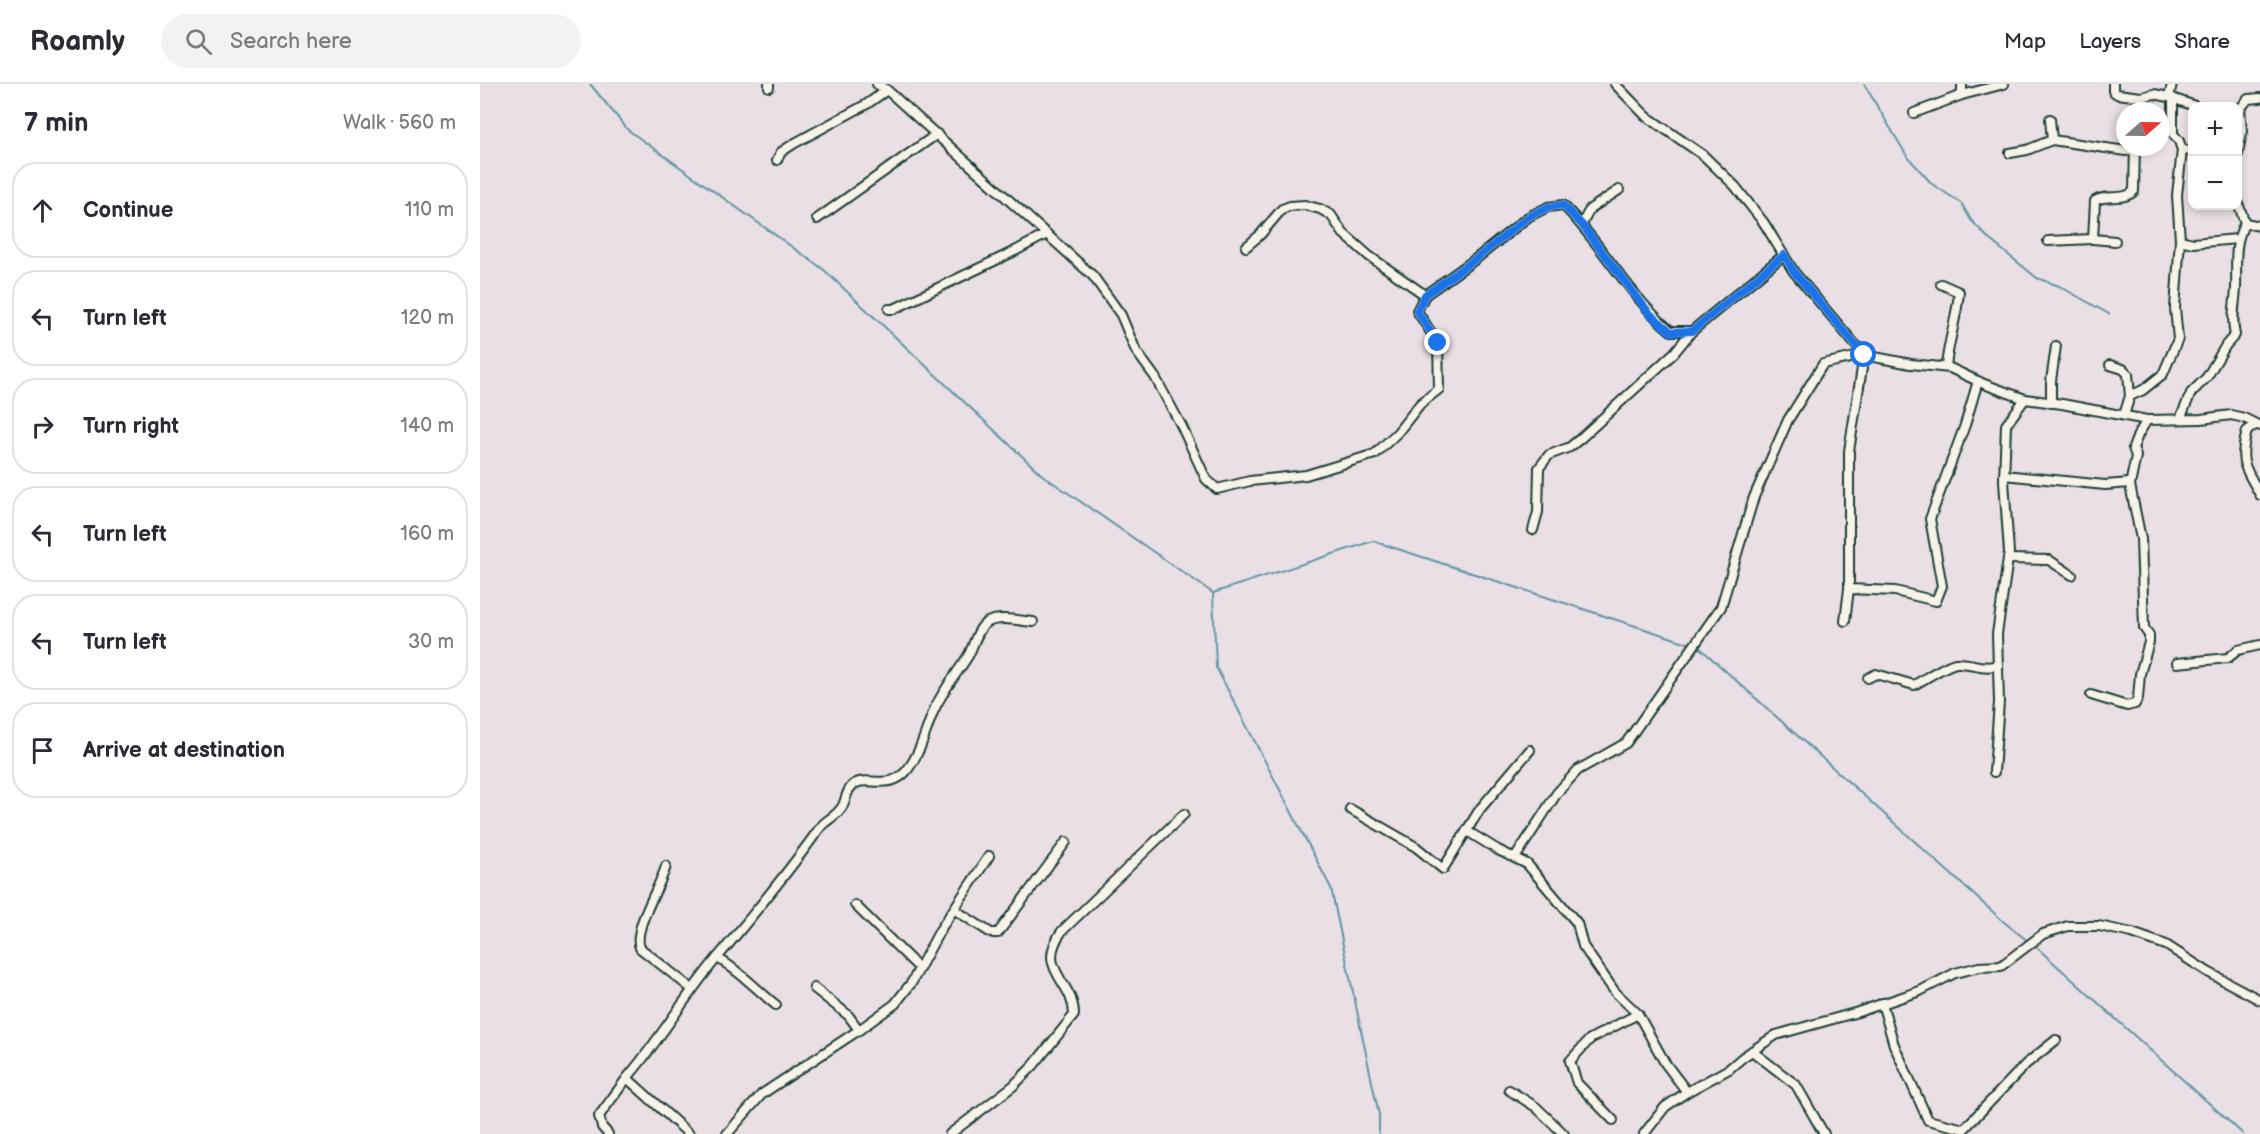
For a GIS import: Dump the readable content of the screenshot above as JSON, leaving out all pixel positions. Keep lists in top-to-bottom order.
{
  "north": "right",
  "page": {
    "header": "Roamly",
    "search": "Search here",
    "nav": ["Map", "Layers", "Share"],
    "heading": ["7 min", "Walk · 560 m"],
    "map_buttons": ["+", "−"],
    "list": [
      ["Continue", "110 m"],
      ["Turn left", "120 m"],
      ["Turn right", "140 m"],
      ["Turn left", "160 m"],
      ["Turn left", "30 m"],
      "Arrive at destination"
    ]
  }
}
